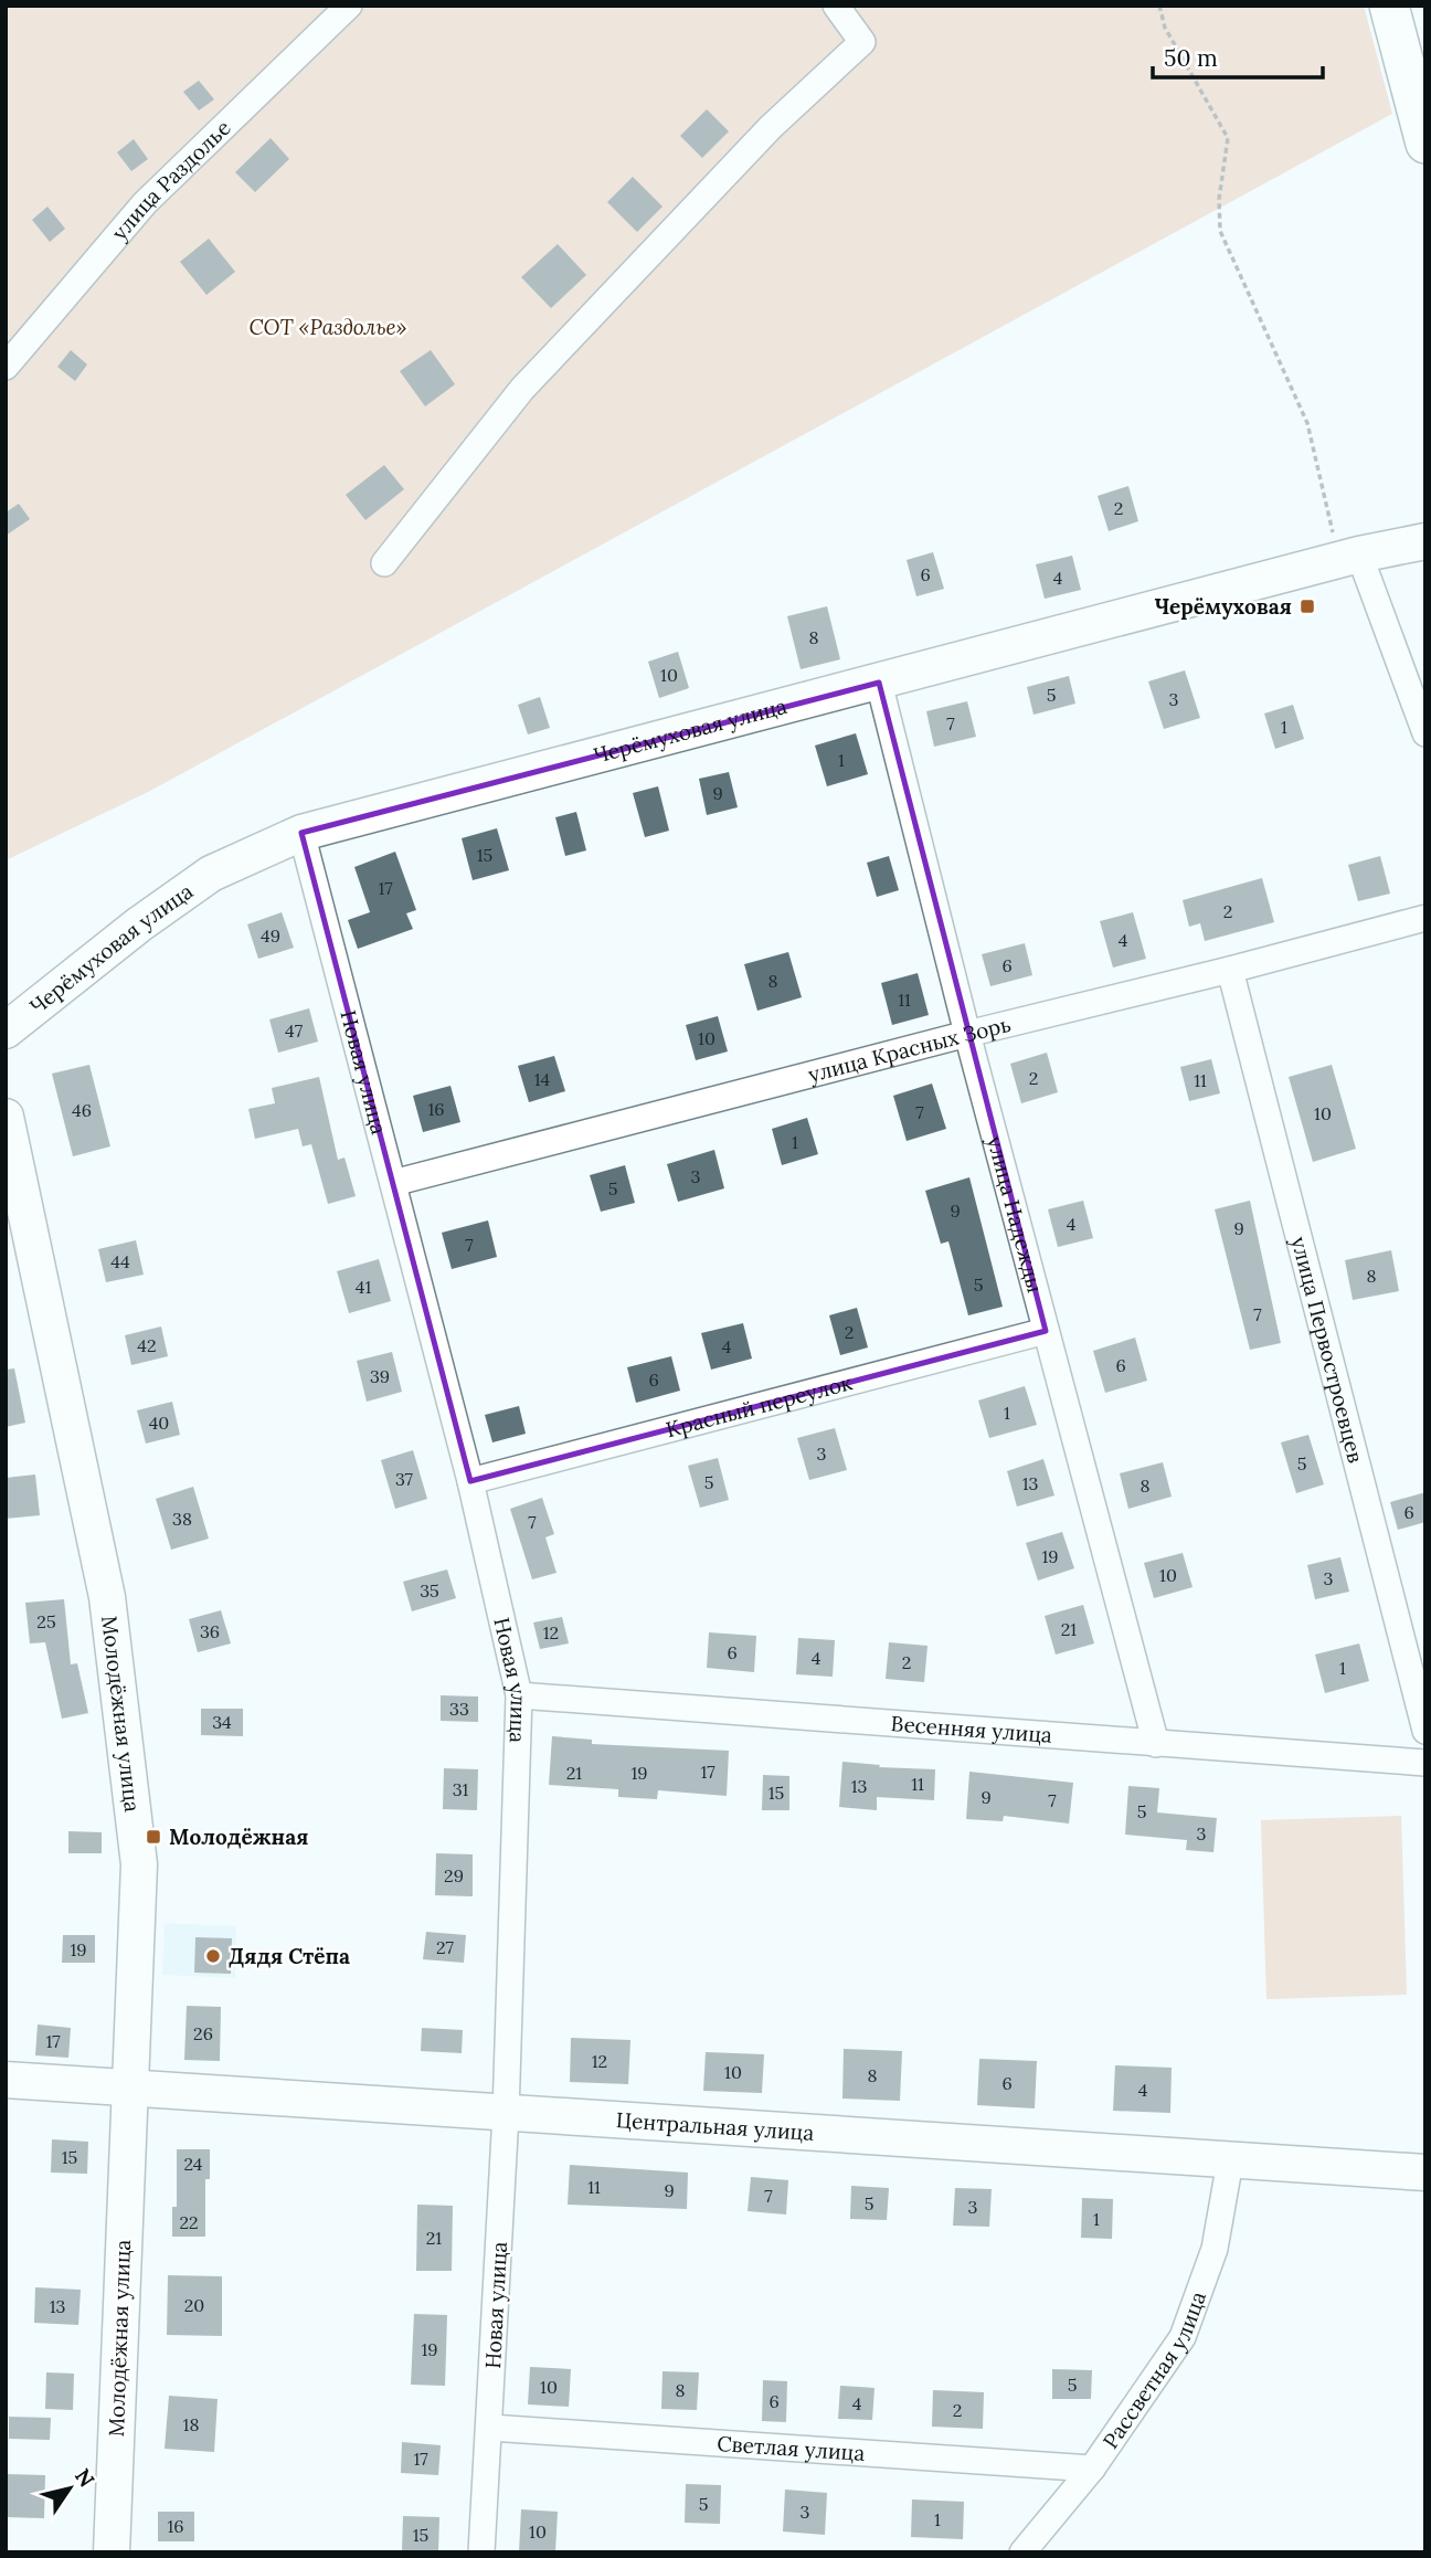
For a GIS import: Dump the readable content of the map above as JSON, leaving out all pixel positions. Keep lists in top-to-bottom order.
{
  "streets": {
    "street": [
      "улица Раздолье",
      "Черёмуховая улица",
      "улица Красных Зорь",
      "Новая улица",
      "улица Надежды",
      "улица Первостроевцев",
      "Красный переулок",
      "Молодёжная улица",
      "Весенняя улица",
      "Центральная улица",
      "Рассветная улица",
      "Светлая улица"
    ]
  },
  "crossings": [
    ["Черёмуховая улица", "Новая улица"],
    ["Черёмуховая улица", "улица Надежды"],
    ["улица Красных Зорь", "Новая улица"],
    ["улица Красных Зорь", "улица Надежды"],
    ["улица Красных Зорь", "улица Первостроевцев"],
    ["Новая улица", "Красный переулок"],
    ["Новая улица", "Весенняя улица"],
    ["Новая улица", "Центральная улица"],
    ["Новая улица", "Светлая улица"],
    ["улица Надежды", "Красный переулок"],
    ["улица Надежды", "Весенняя улица"],
    ["Молодёжная улица", "Центральная улица"],
    ["Центральная улица", "Рассветная улица"],
    ["Рассветная улица", "Светлая улица"]
  ],
  "parks": ["СОТ «Раздолье»"],
  "places": {
    "transit": ["Черёмуховая", "Молодёжная"],
    "other": ["Дядя Стёпа"]
  },
  "house_numbers": [
    "2",
    "6",
    "4",
    "8",
    "10",
    "5",
    "3",
    "7",
    "1",
    "1",
    "9",
    "15",
    "17",
    "2",
    "49",
    "4",
    "6",
    "8",
    "11",
    "47",
    "10",
    "2",
    "14",
    "11",
    "16",
    "46",
    "7",
    "10",
    "1",
    "3",
    "5",
    "9",
    "4",
    "9",
    "7",
    "44",
    "8",
    "5",
    "41",
    "7",
    "2",
    "42",
    "4",
    "6",
    "39",
    "6",
    "1",
    "40",
    "3",
    "5",
    "37",
    "5",
    "13",
    "8",
    "6",
    "38",
    "7",
    "19",
    "10",
    "3",
    "35",
    "25",
    "21",
    "36",
    "12",
    "6",
    "4",
    "2",
    "1",
    "33",
    "34",
    "17",
    "21",
    "19",
    "11",
    "13",
    "31",
    "15",
    "9",
    "7",
    "5",
    "3",
    "29",
    "27",
    "19",
    "26",
    "17",
    "12",
    "10",
    "8",
    "6",
    "4",
    "15",
    "24",
    "11",
    "9",
    "7",
    "5",
    "3",
    "1",
    "22",
    "21",
    "20",
    "13",
    "19",
    "5",
    "10",
    "8",
    "6",
    "4",
    "2",
    "18",
    "17",
    "5",
    "3",
    "1",
    "16",
    "10",
    "15"
  ],
  "scale_bar": "50 m",
  "north": "top right"
}
